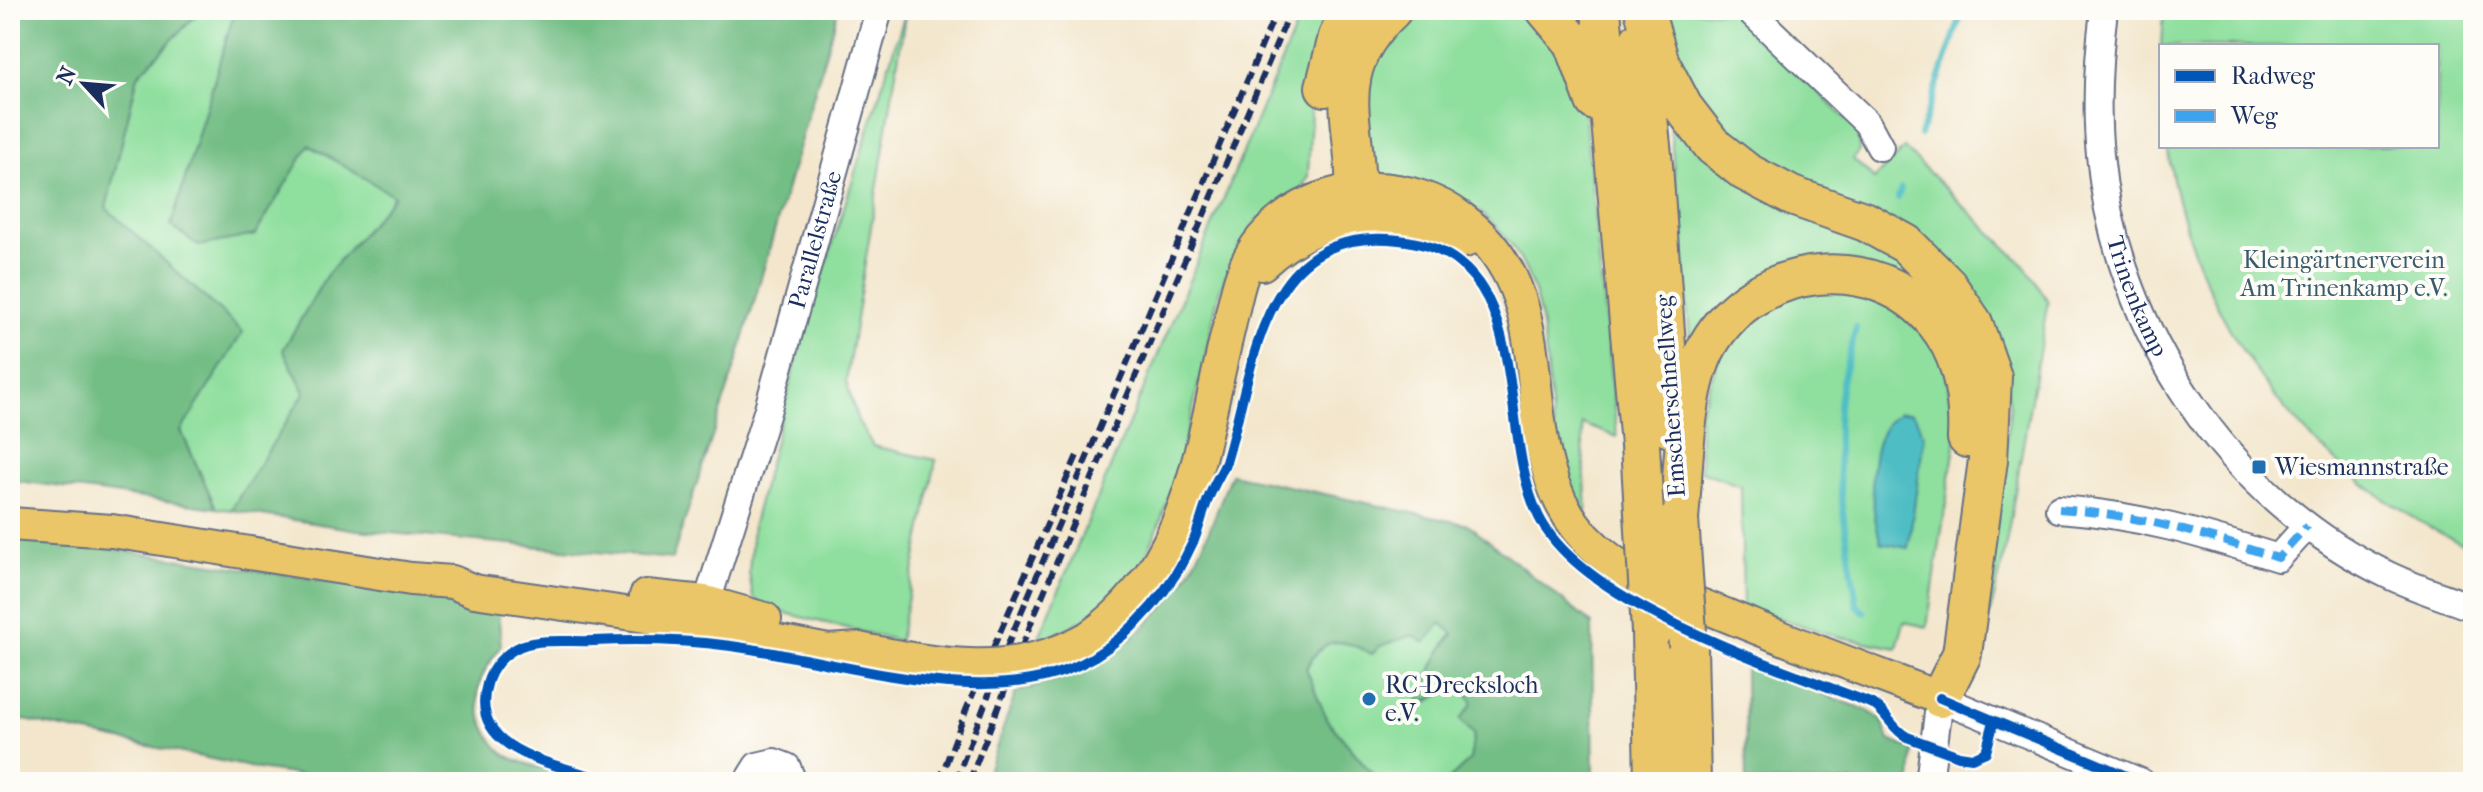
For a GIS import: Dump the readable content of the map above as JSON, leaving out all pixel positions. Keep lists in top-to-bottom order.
{
  "streets": {
    "highway": ["Emscherschnellweg"],
    "street": ["Parallelstraße", "Trinenkamp"]
  },
  "parks": ["Kleingärtnerverein Am Trinenkamp e.V."],
  "places": {
    "transit": ["Wiesmannstraße"],
    "other": ["RC-Drecksloch e.V."]
  },
  "legend": ["Radweg", "Weg"],
  "north": "top left"
}
